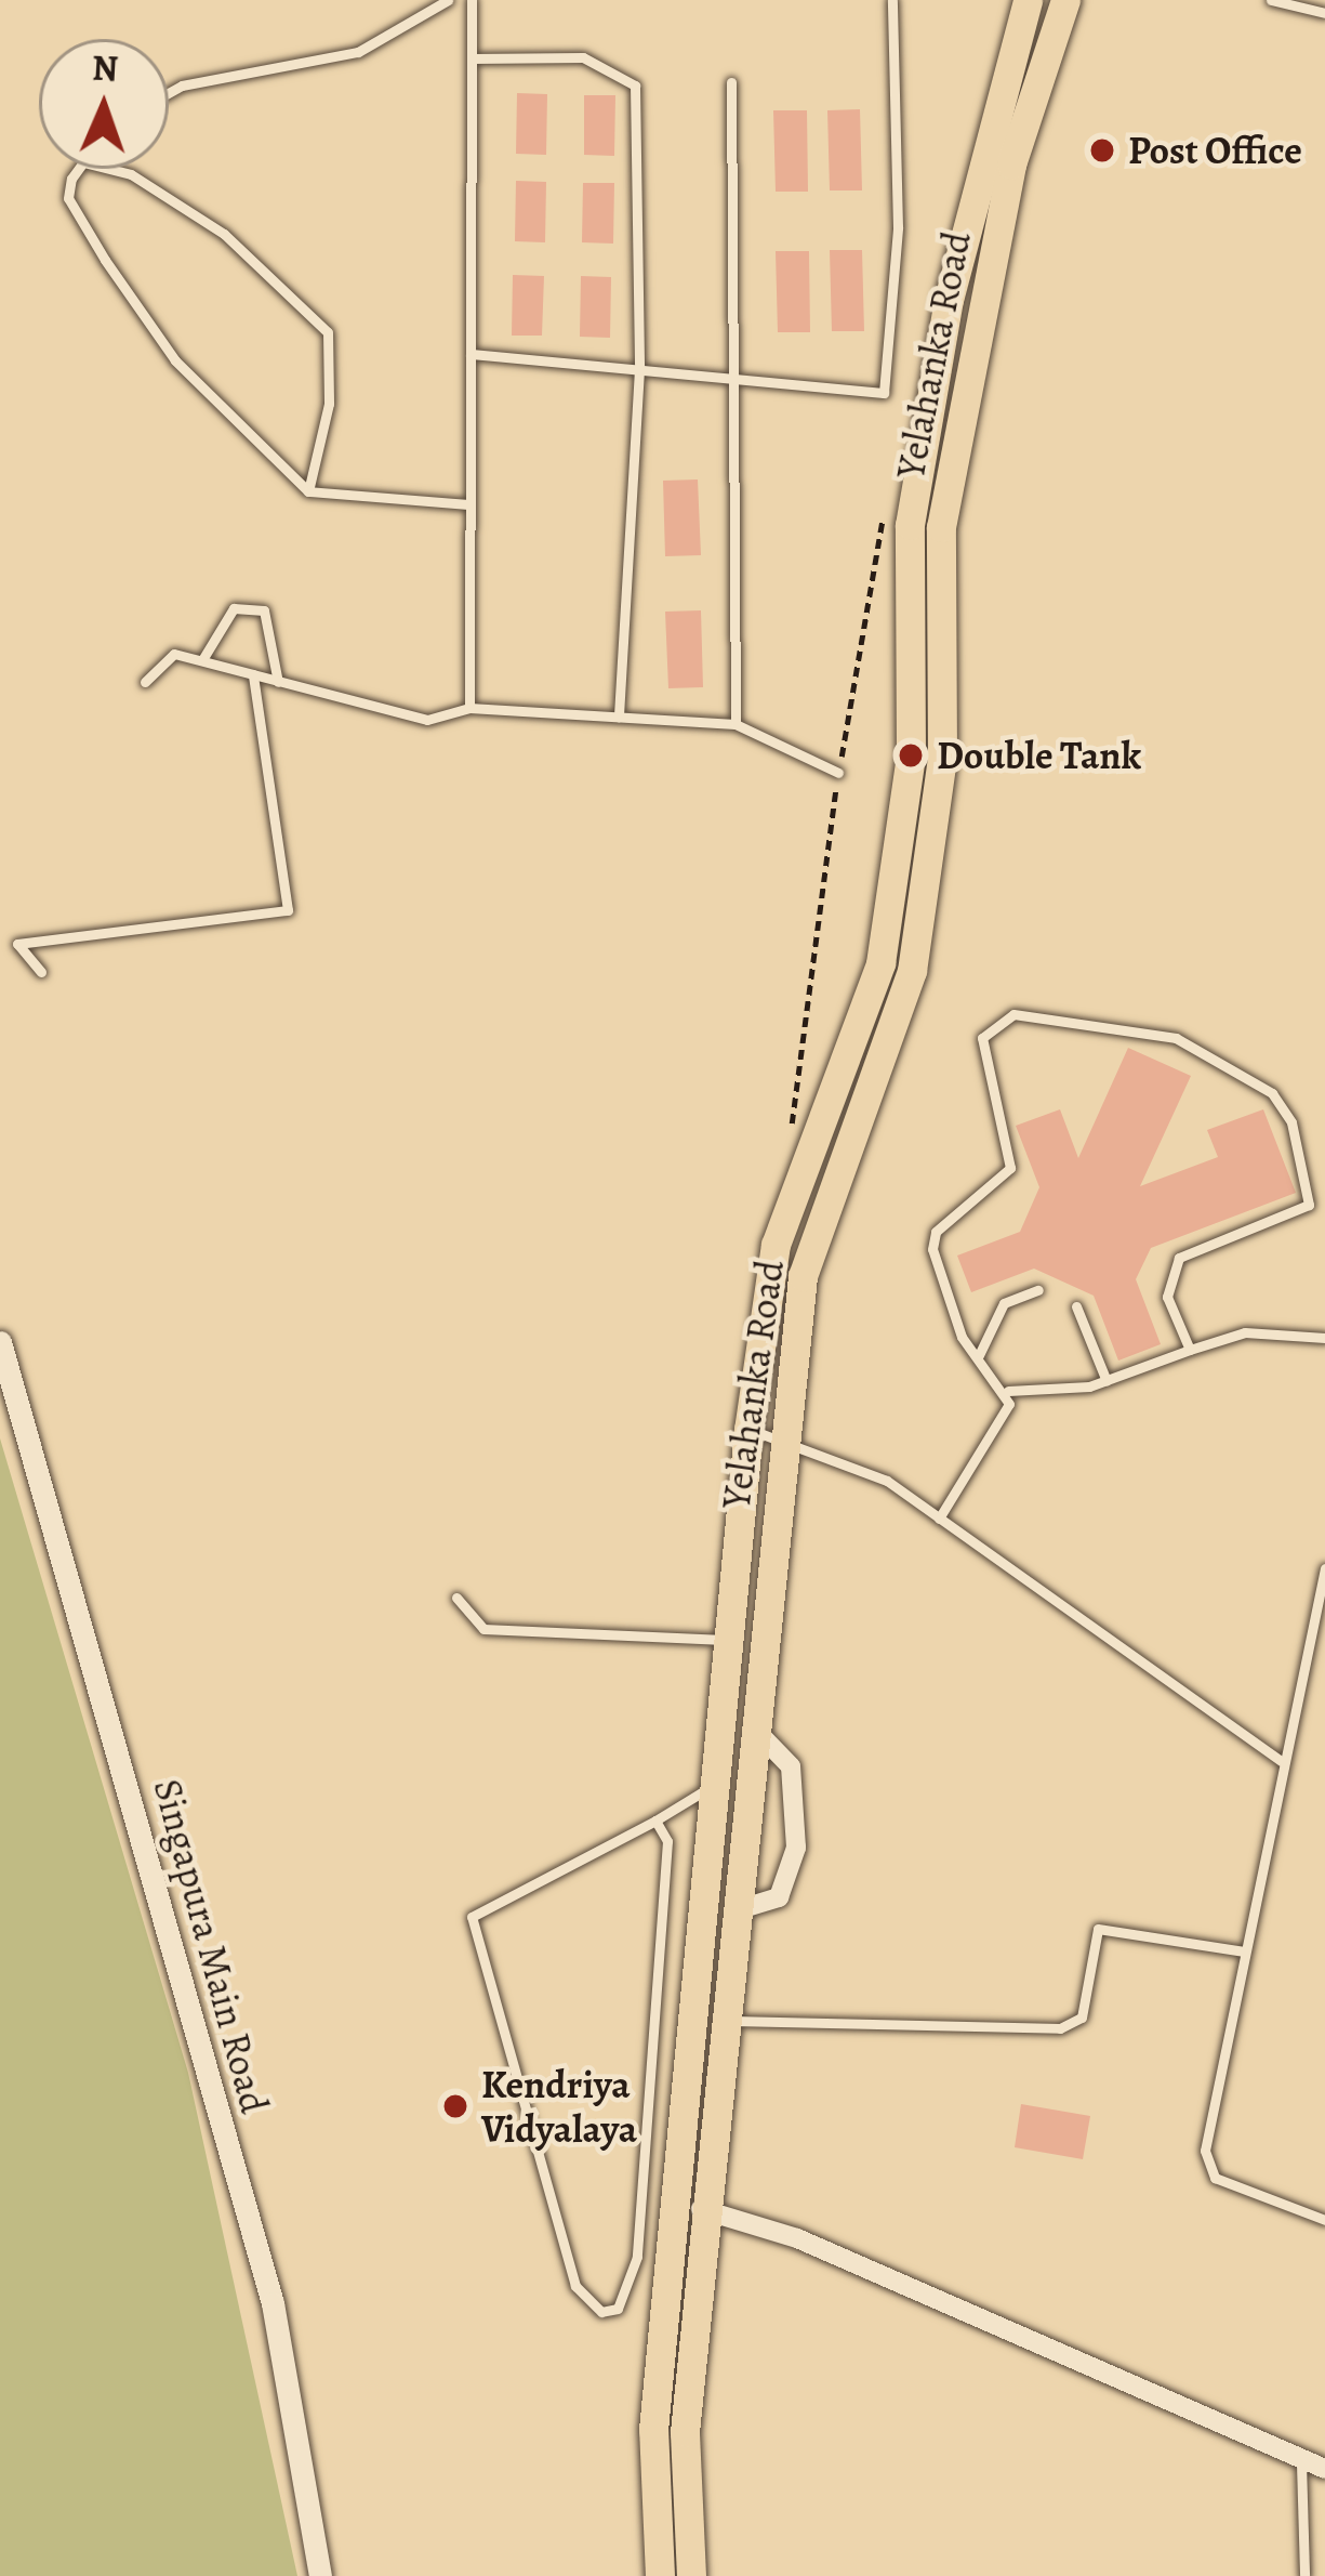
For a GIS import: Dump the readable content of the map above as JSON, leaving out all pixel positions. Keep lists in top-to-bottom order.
{
  "streets": {
    "main road": ["Yelahanka Road"],
    "street": ["Singapura Main Road"]
  },
  "places": ["Post Office", "Double Tank", "Kendriya Vidyalaya"],
  "north": "top"
}
